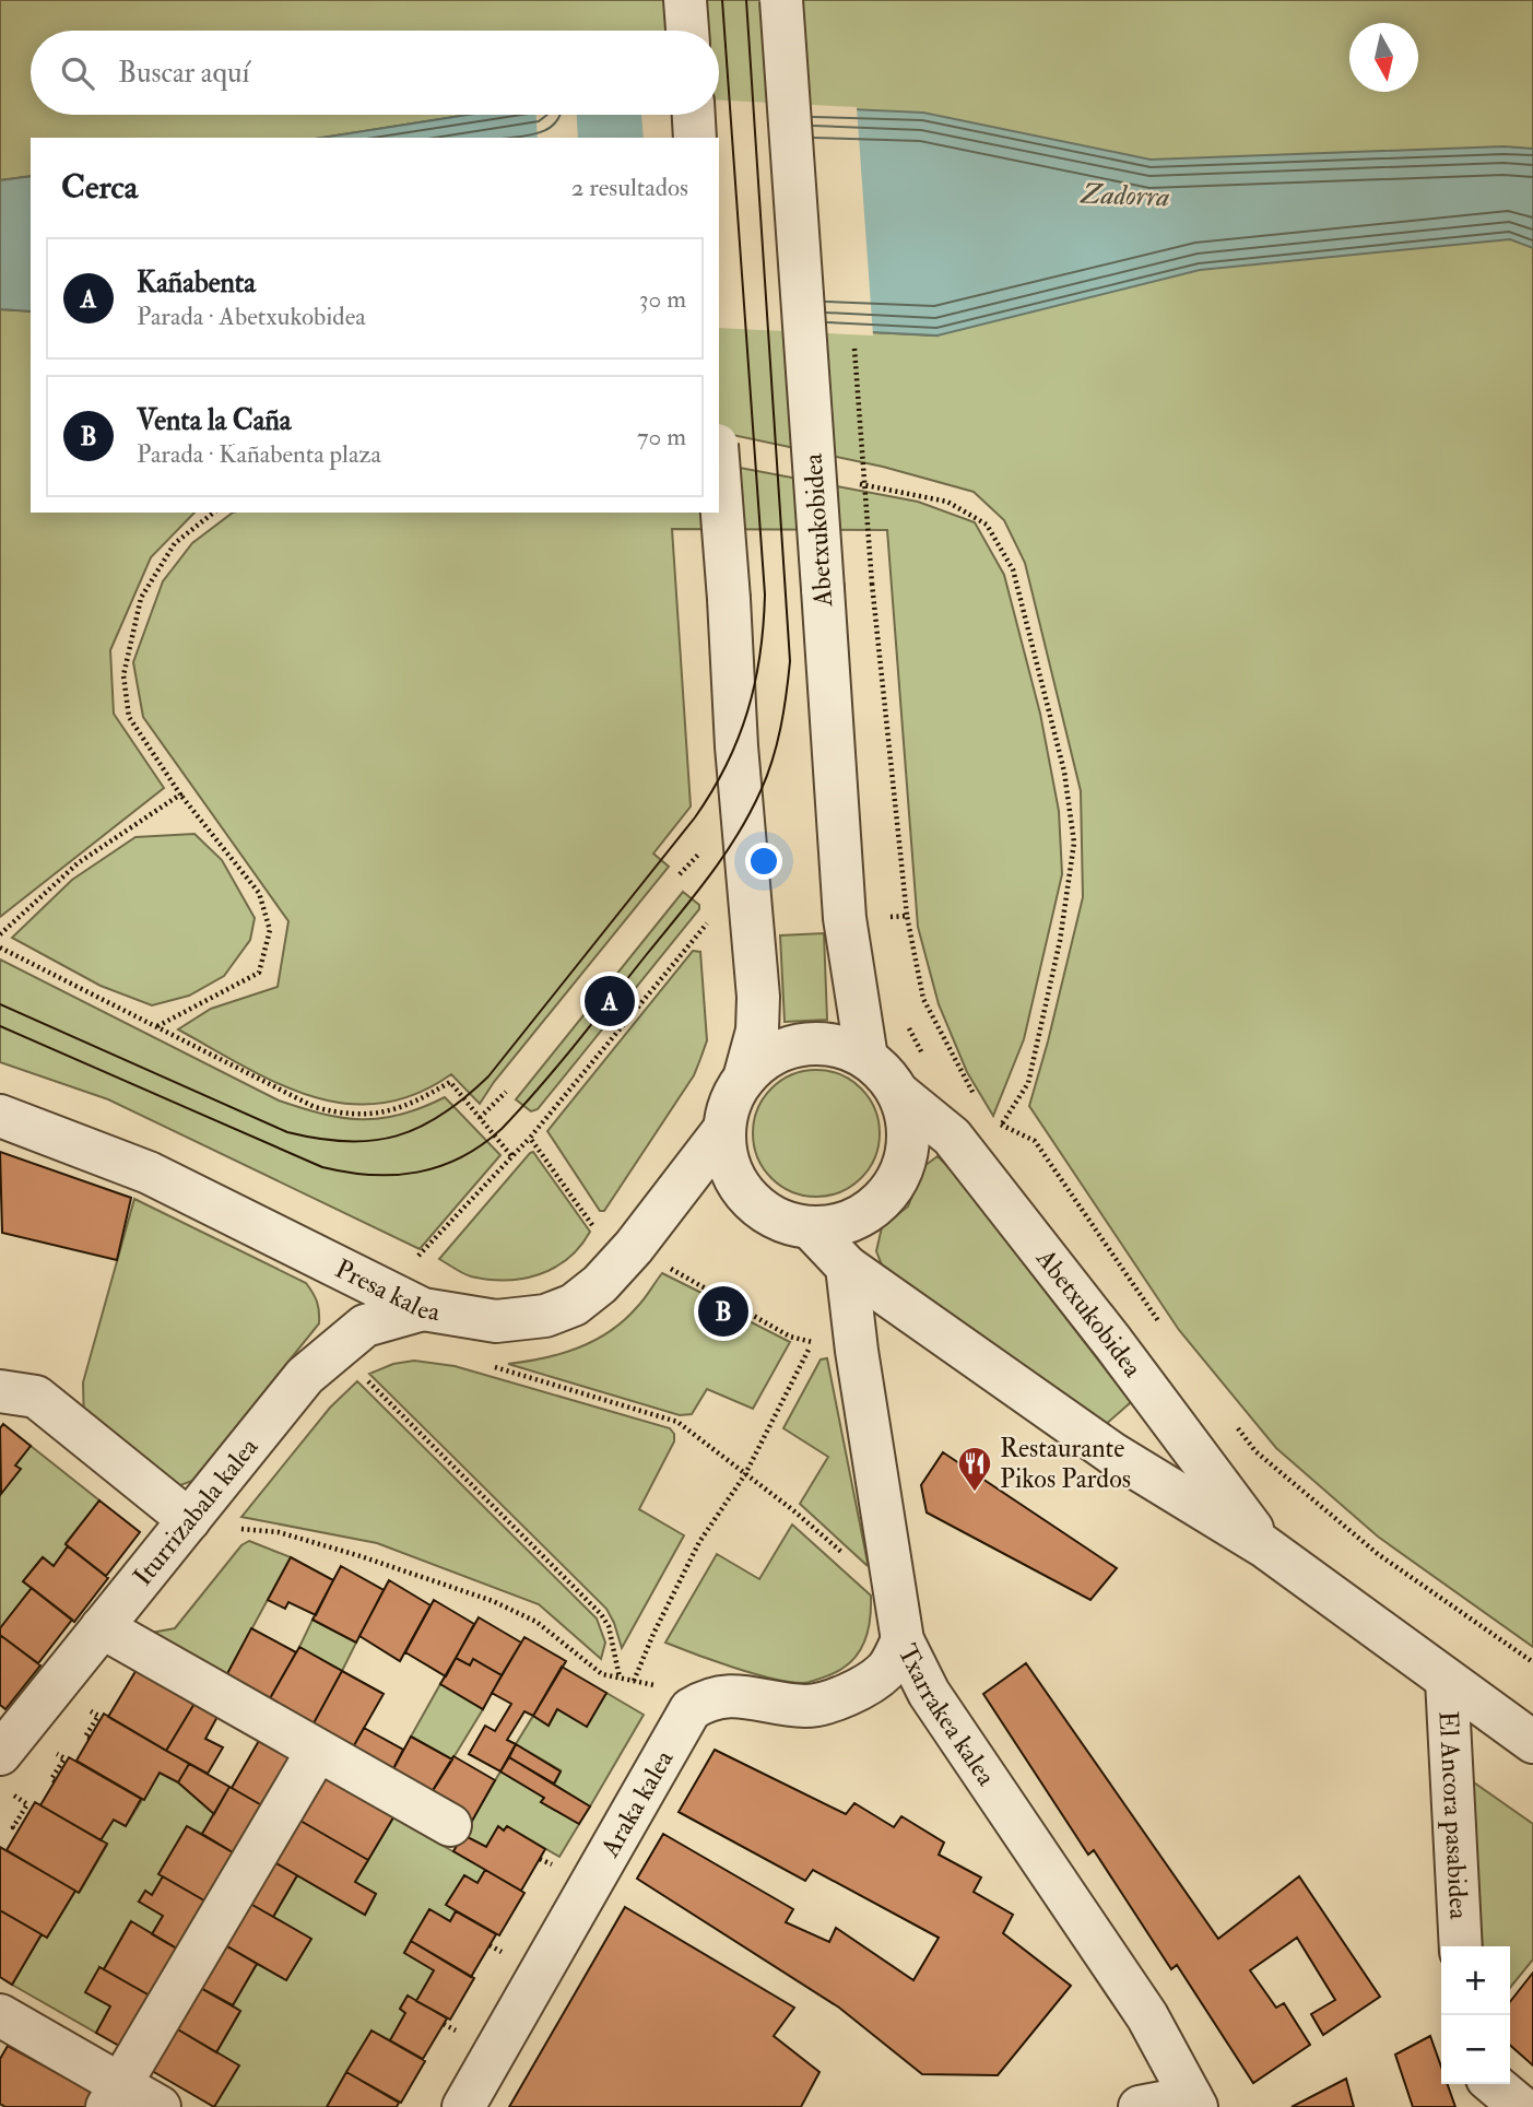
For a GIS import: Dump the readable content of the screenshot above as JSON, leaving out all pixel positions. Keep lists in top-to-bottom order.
{
  "streets": {
    "street": [
      "Abetxukobidea",
      "Presa kalea",
      "Iturrizabala kalea",
      "Txarrakea kalea",
      "Araka kalea",
      "El Ancora pasabidea"
    ]
  },
  "crossings": [
    ["Abetxukobidea", "Presa kalea"],
    ["Abetxukobidea", "Txarrakea kalea"],
    ["Abetxukobidea", "El Ancora pasabidea"],
    ["Presa kalea", "Iturrizabala kalea"],
    ["Txarrakea kalea", "Araka kalea"]
  ],
  "water": ["Zadorra"],
  "places": {
    "restaurant": ["Restaurante Pikos Pardos"]
  },
  "north": "bottom",
  "page": {
    "search": "Buscar aquí",
    "heading": ["Cerca", "2 resultados"],
    "list": [
      {
        "mark": "A",
        "name": "Kañabenta",
        "note": "Parada · Abetxukobidea",
        "value": "30 m"
      },
      {
        "mark": "B",
        "name": "Venta la Caña",
        "note": "Parada · Kañabenta plaza",
        "value": "70 m"
      }
    ],
    "pins": ["A", "B"],
    "map_buttons": ["+", "−"]
  }
}
